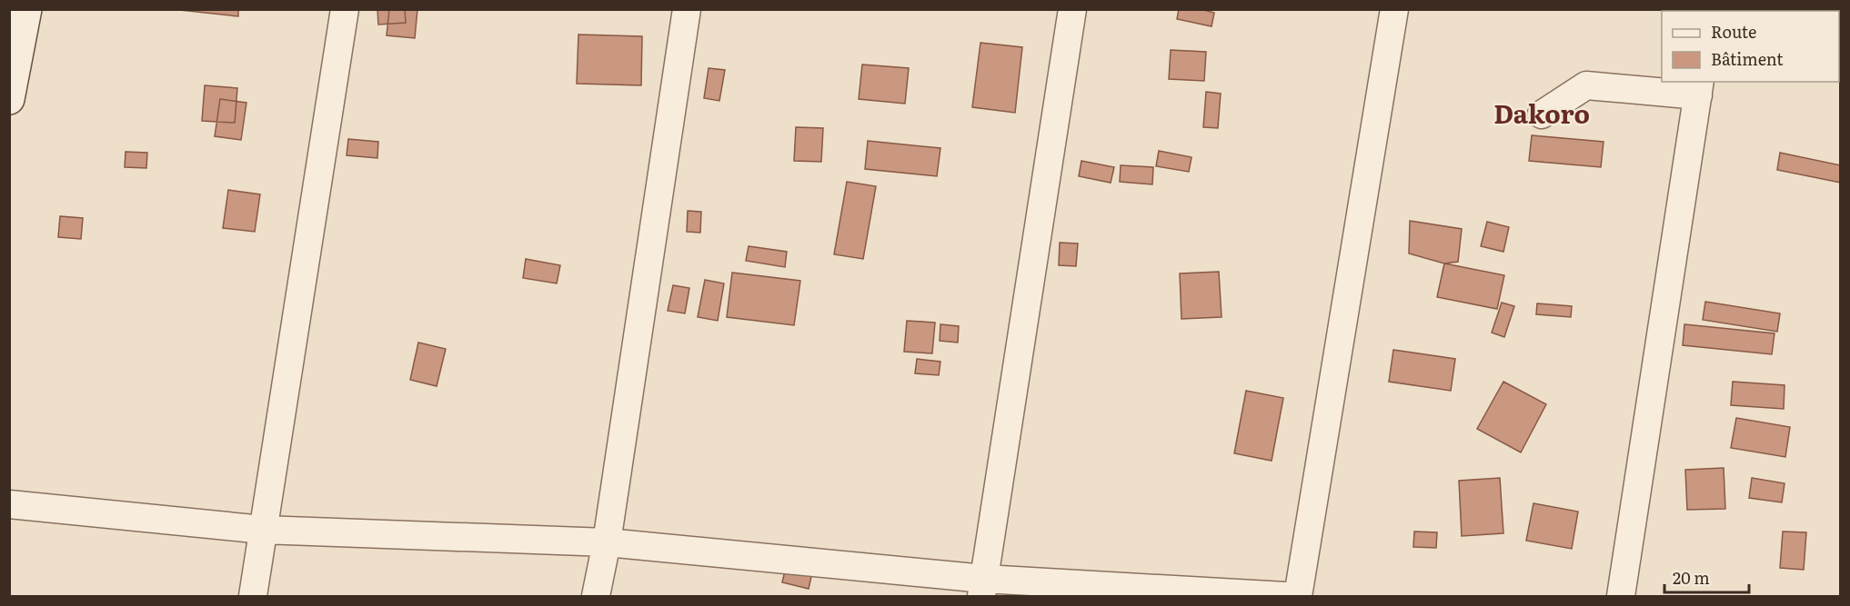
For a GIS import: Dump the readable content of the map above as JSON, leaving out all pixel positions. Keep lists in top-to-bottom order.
{
  "districts": ["Dakoro"],
  "legend": ["Route", "Bâtiment"],
  "scale_bar": "20 m"
}
